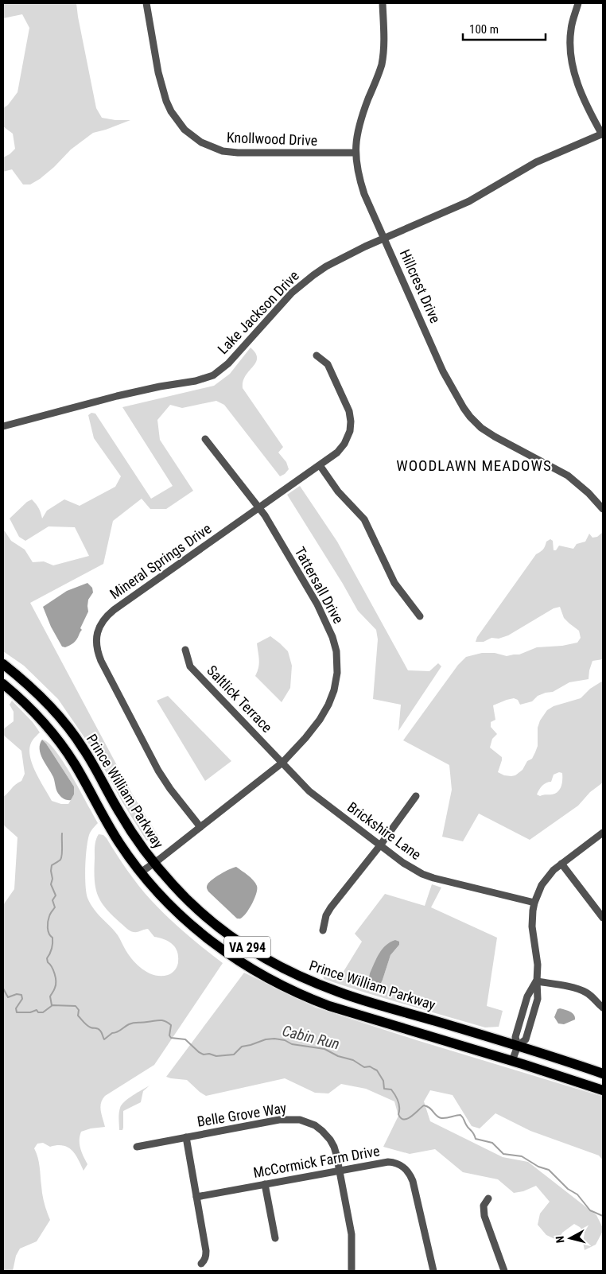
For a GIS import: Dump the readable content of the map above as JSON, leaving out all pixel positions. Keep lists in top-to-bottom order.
{
  "streets": {
    "highway": ["Prince William Parkway", "VA 294"],
    "street": [
      "Knollwood Drive",
      "Hillcrest Drive",
      "Lake Jackson Drive",
      "Mineral Springs Drive",
      "Tattersall Drive",
      "Saltlick Terrace",
      "Brickshire Lane",
      "Belle Grove Way",
      "McCormick Farm Drive"
    ]
  },
  "crossings": [
    ["Knollwood Drive", "Hillcrest Drive"],
    ["Hillcrest Drive", "Lake Jackson Drive"],
    ["Mineral Springs Drive", "Tattersall Drive"],
    ["Tattersall Drive", "Saltlick Terrace"],
    ["Tattersall Drive", "Prince William Parkway"],
    ["Tattersall Drive", "Brickshire Lane"],
    ["Saltlick Terrace", "Brickshire Lane"],
    ["Belle Grove Way", "McCormick Farm Drive"]
  ],
  "districts": ["WOODLAWN MEADOWS"],
  "water": ["Cabin Run"],
  "scale_bar": "100 m",
  "north": "left"
}
